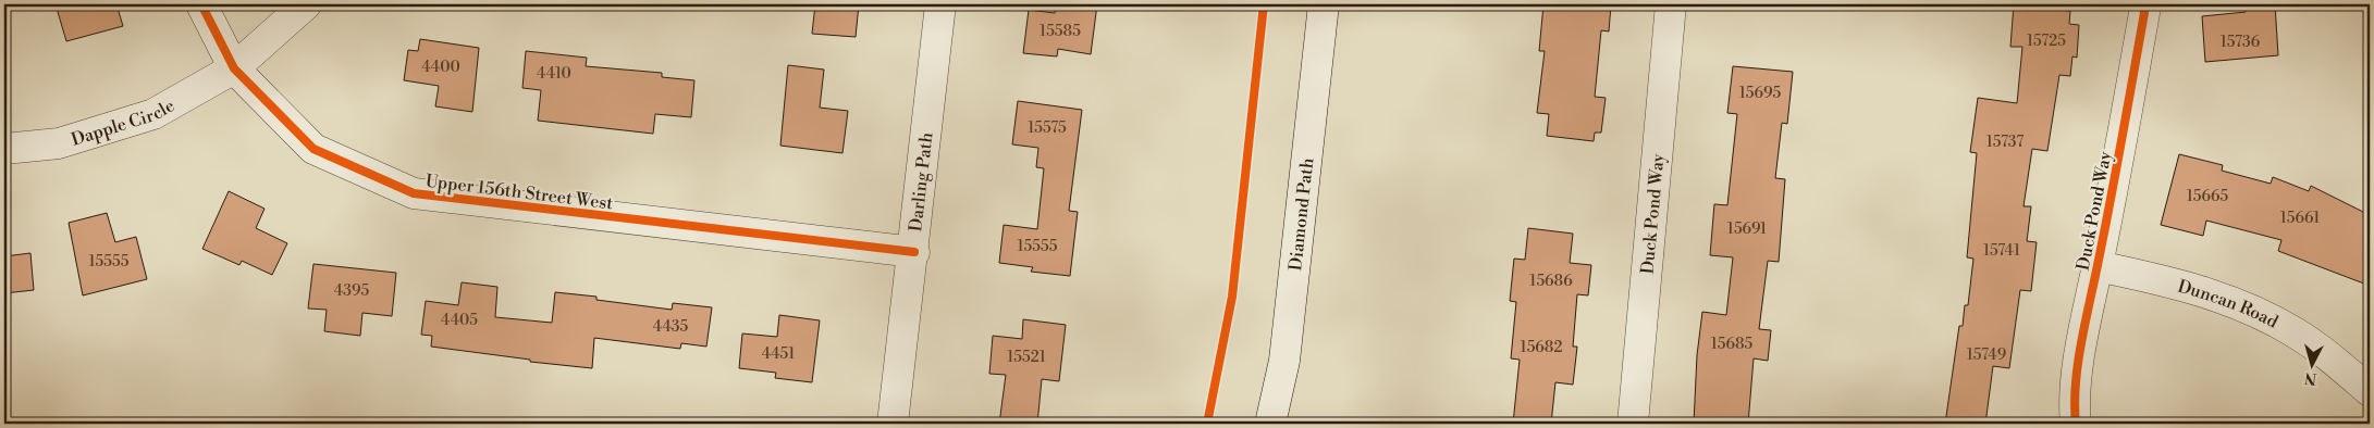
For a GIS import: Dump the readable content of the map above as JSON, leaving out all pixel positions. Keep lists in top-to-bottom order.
{
  "streets": {
    "street": [
      "Dapple Circle",
      "Darling Path",
      "Upper 156th Street West",
      "Duck Pond Way",
      "Diamond Path",
      "Duncan Road"
    ]
  },
  "crossings": [
    ["Dapple Circle", "Upper 156th Street West"],
    ["Darling Path", "Upper 156th Street West"],
    ["Duck Pond Way", "Duncan Road"]
  ],
  "house_numbers": [
    "15585",
    "15725",
    "15736",
    "4400",
    "4410",
    "15695",
    "15575",
    "15737",
    "15665",
    "15661",
    "15691",
    "15555",
    "15741",
    "15555",
    "15686",
    "4395",
    "4405",
    "4435",
    "15685",
    "15682",
    "4451",
    "15749",
    "15521"
  ],
  "north": "bottom"
}
